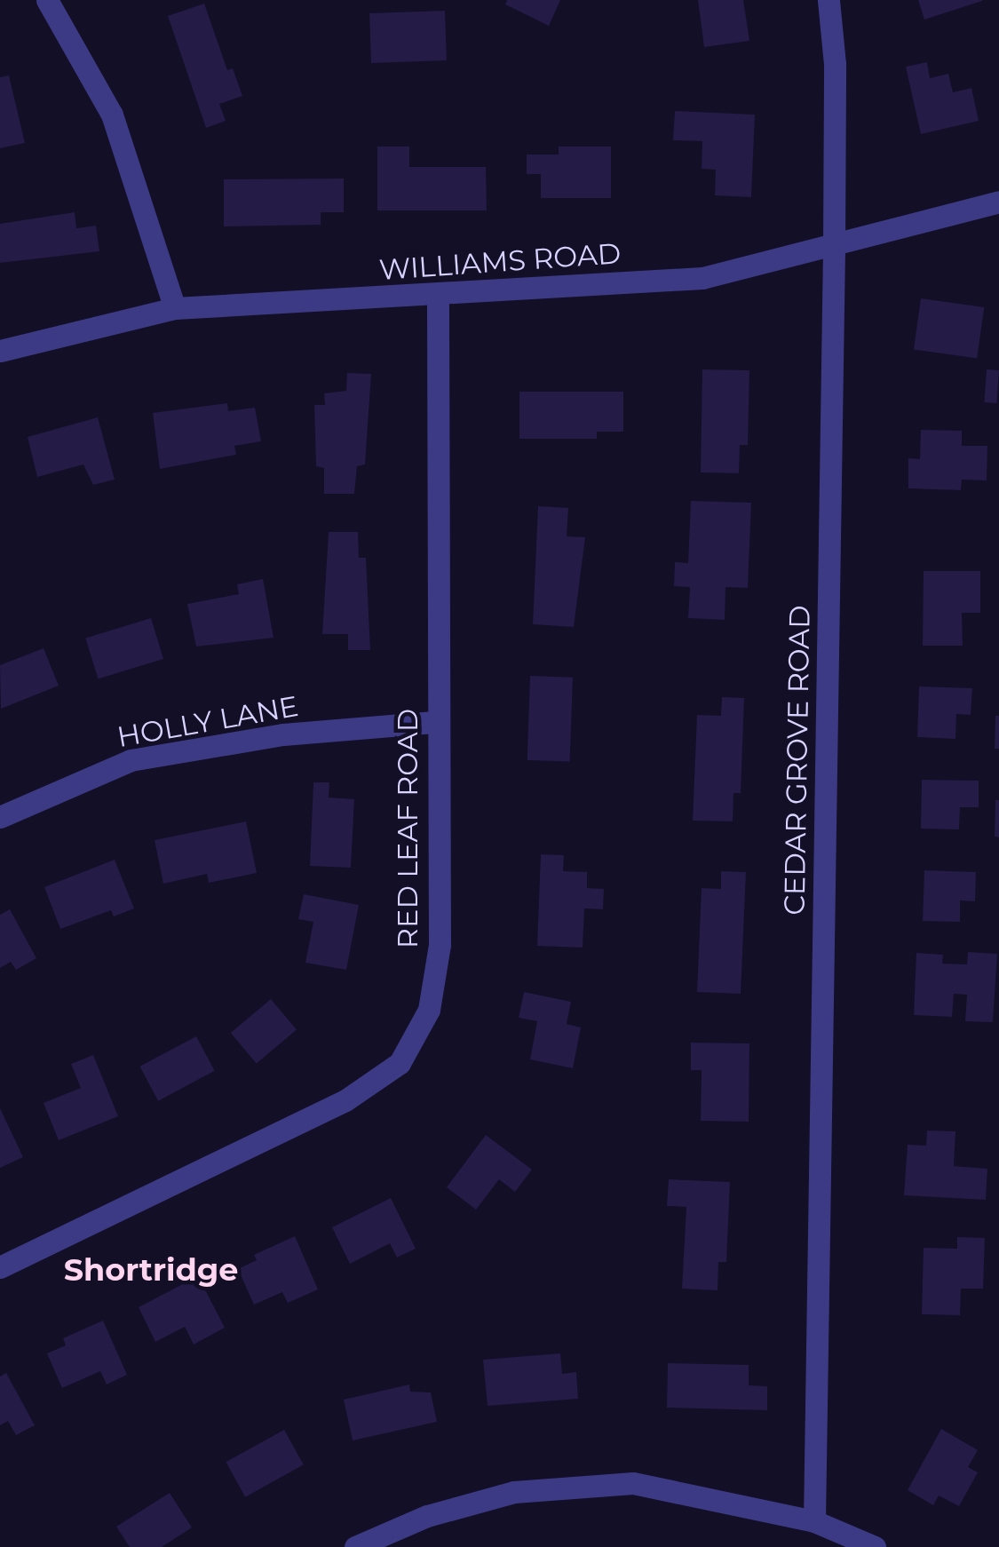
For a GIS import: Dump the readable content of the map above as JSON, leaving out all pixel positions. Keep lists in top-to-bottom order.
{
  "streets": {
    "street": [
      "WILLIAMS ROAD",
      "HOLLY LANE",
      "CEDAR GROVE ROAD",
      "RED LEAF ROAD"
    ]
  },
  "crossings": [
    ["WILLIAMS ROAD", "CEDAR GROVE ROAD"],
    ["WILLIAMS ROAD", "RED LEAF ROAD"],
    ["HOLLY LANE", "RED LEAF ROAD"]
  ],
  "districts": ["Shortridge"]
}
